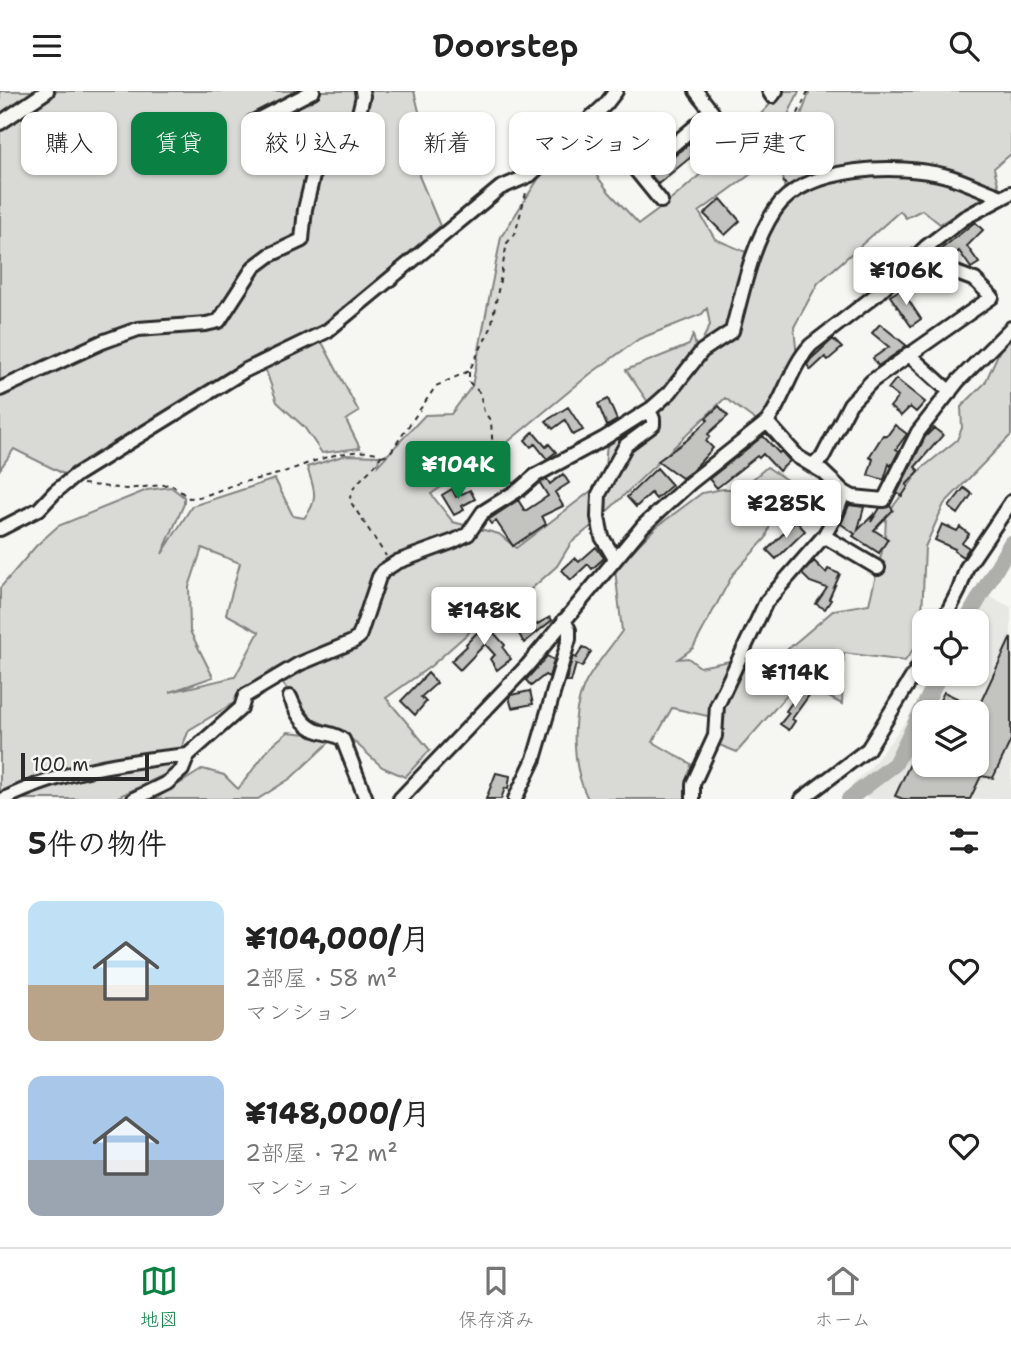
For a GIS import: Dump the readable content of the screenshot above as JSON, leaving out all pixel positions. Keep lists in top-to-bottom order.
{
  "scale_bar": "100 m",
  "page": {
    "header": "Doorstep",
    "chip": [
      "購入",
      "賃貸",
      "絞り込み",
      "新着",
      "マンション",
      "一戸建て"
    ],
    "price": [
      "¥106K",
      "¥104K",
      "¥285K",
      "¥148K",
      "¥114K"
    ],
    "scale": "100 m",
    "heading": "5件の物件",
    "list": [
      {
        "name": "¥104,000/月",
        "note": "2部屋 · 58 m² · マンション"
      },
      {
        "name": "¥148,000/月",
        "note": "2部屋 · 72 m² · マンション"
      }
    ],
    "tabs": ["地図", "保存済み", "ホーム"]
  }
}
